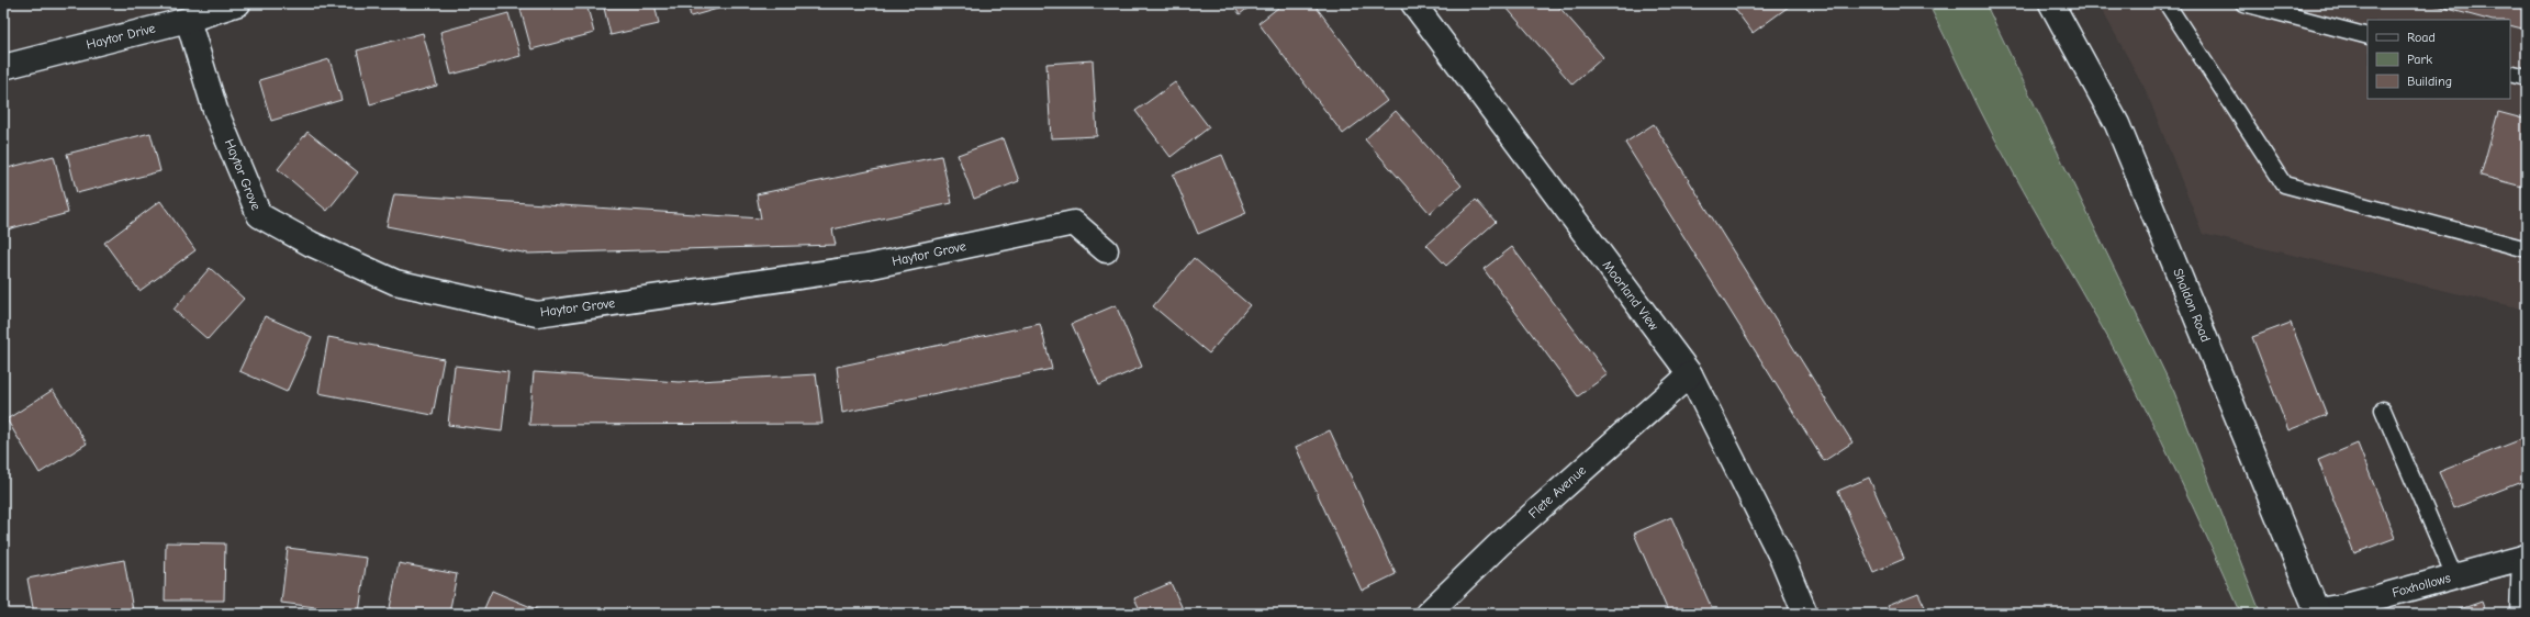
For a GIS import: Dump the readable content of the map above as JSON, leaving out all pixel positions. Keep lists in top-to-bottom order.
{
  "streets": {
    "street": [
      "Haytor Drive",
      "Haytor Grove",
      "Moorland View",
      "Shaldon Road",
      "Flete Avenue",
      "Foxhollows"
    ]
  },
  "crossings": [
    ["Haytor Drive", "Haytor Grove"],
    ["Moorland View", "Flete Avenue"],
    ["Shaldon Road", "Foxhollows"]
  ],
  "legend": ["Road", "Park", "Building"]
}
